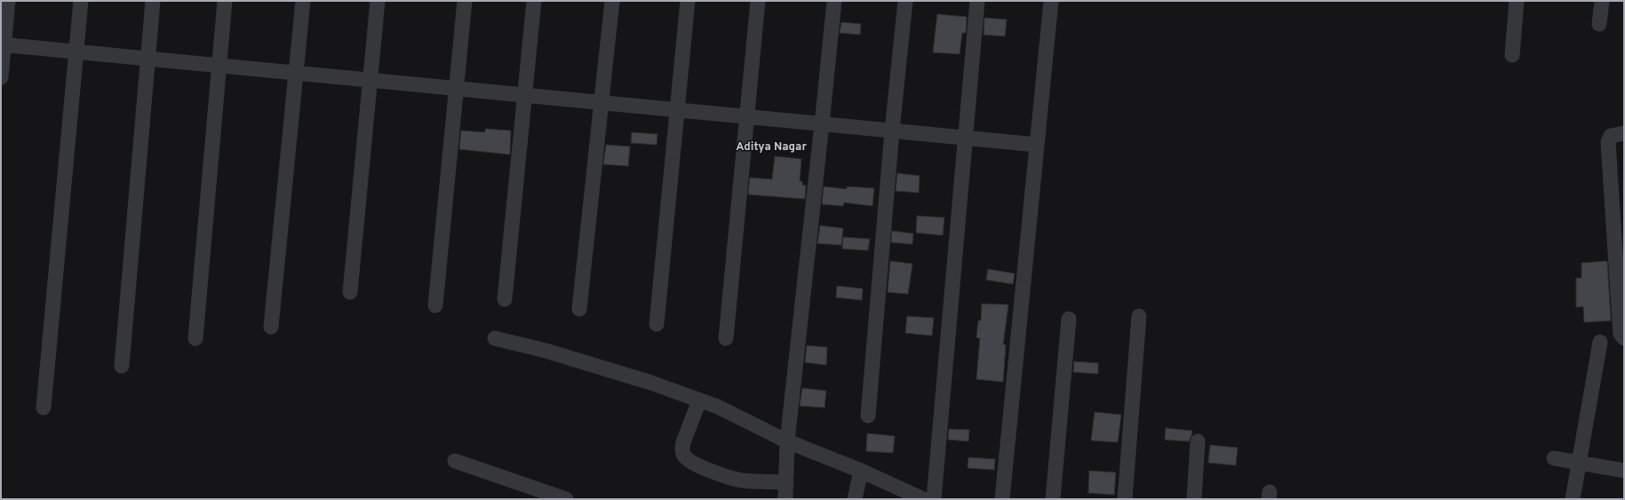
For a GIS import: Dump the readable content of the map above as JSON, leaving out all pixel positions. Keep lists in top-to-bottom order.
{
  "districts": ["Aditya Nagar"]
}
